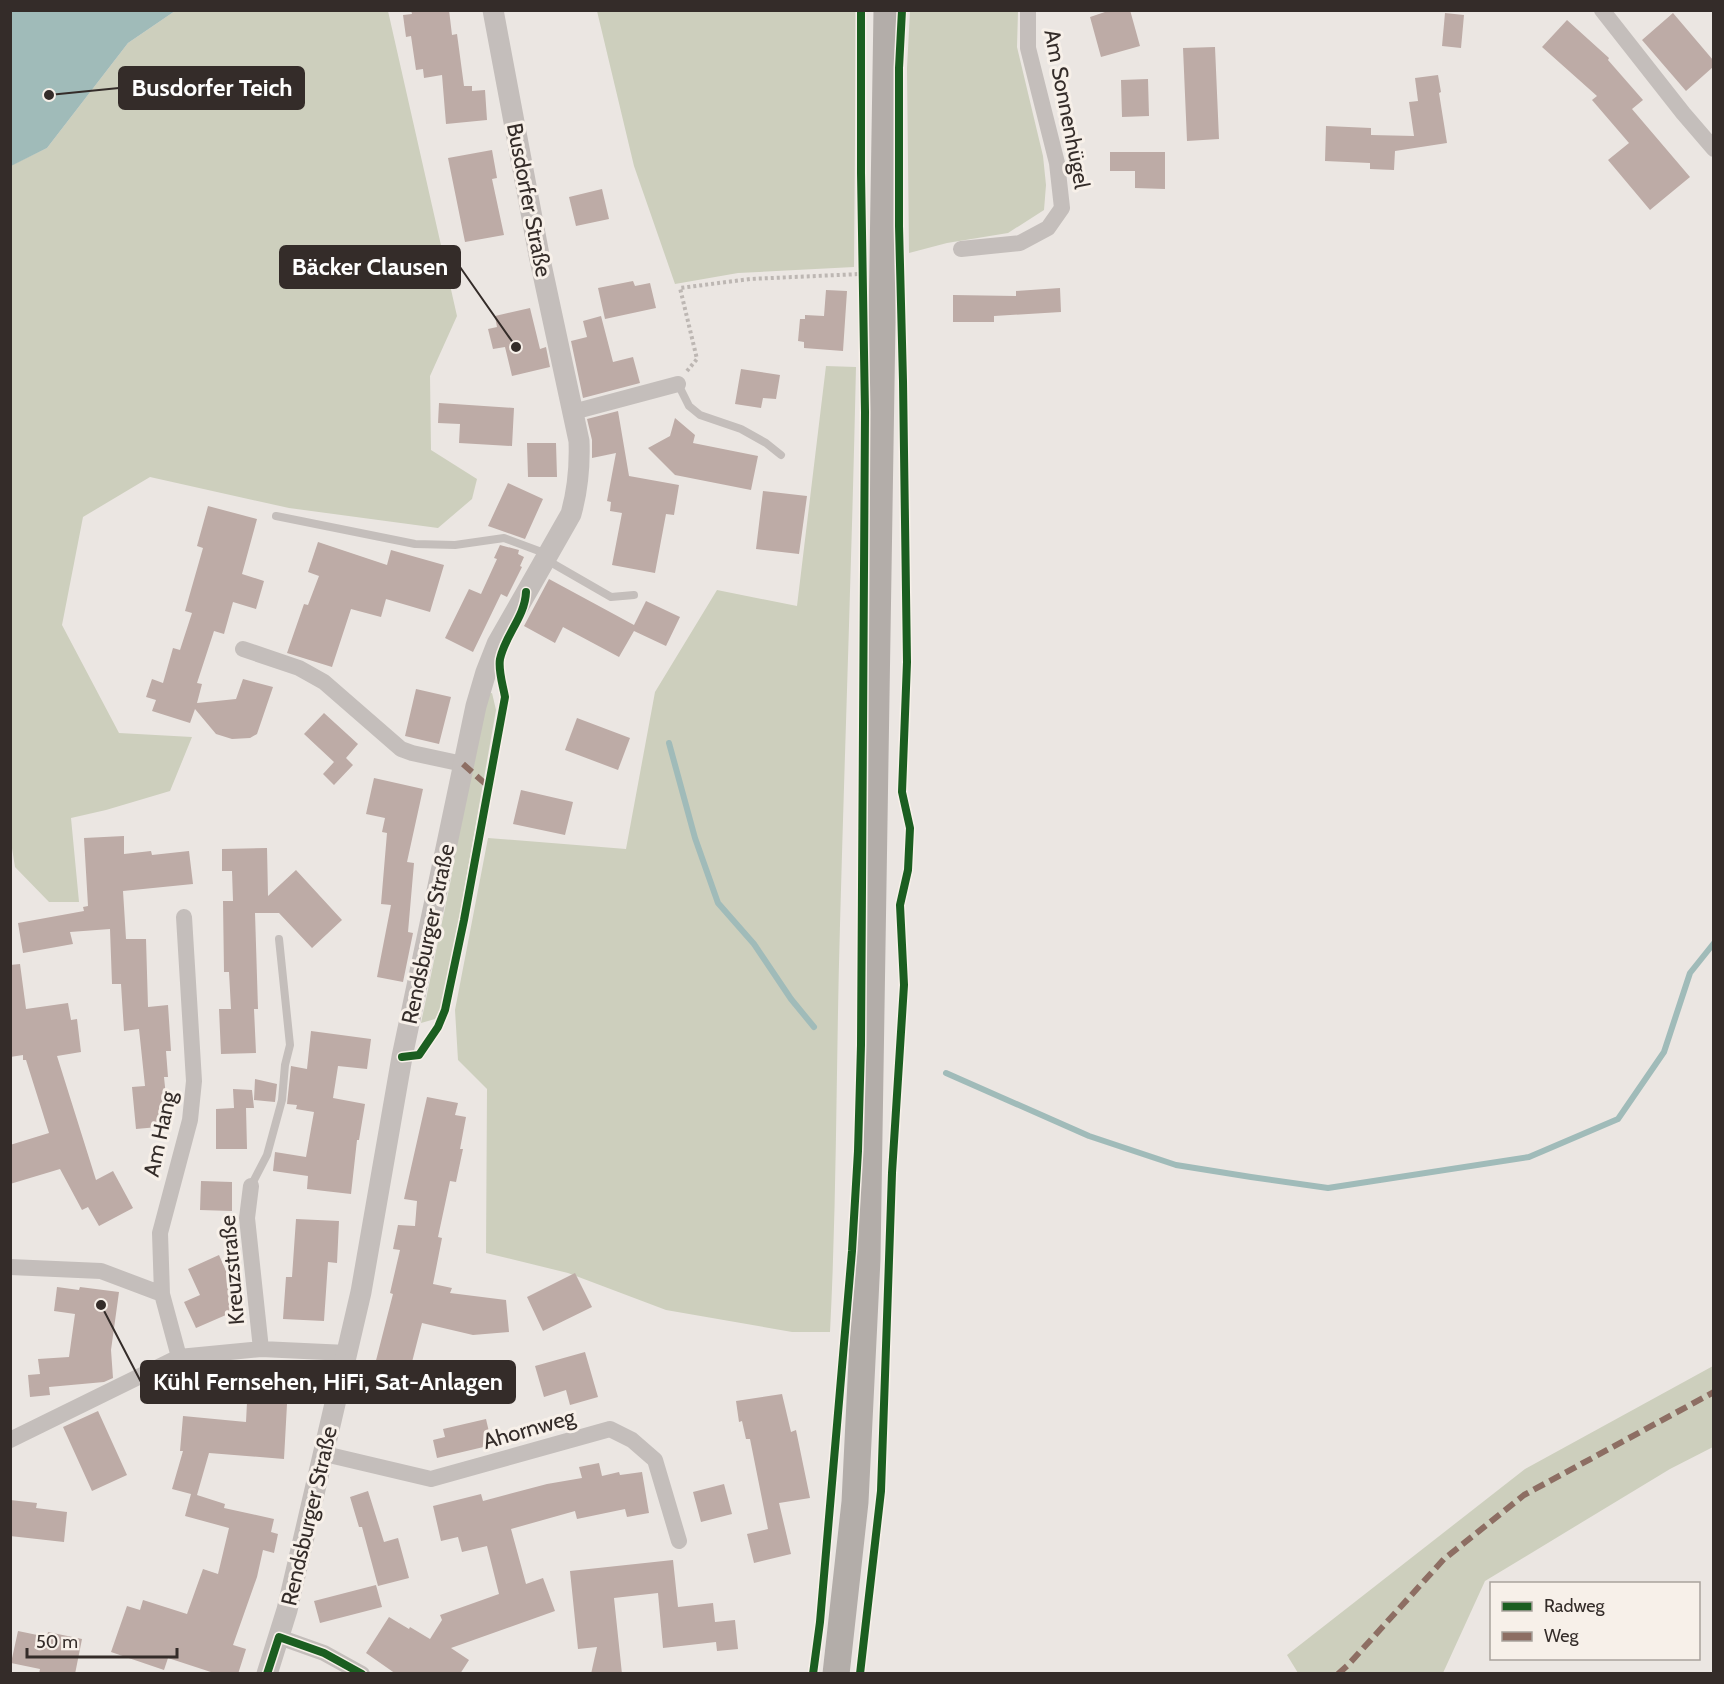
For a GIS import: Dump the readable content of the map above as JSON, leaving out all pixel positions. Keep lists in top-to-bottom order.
{
  "streets": {
    "street": [
      "Am Sonnenhügel",
      "Busdorfer Straße",
      "Rendsburger Straße",
      "Am Hang",
      "Kreuzstraße",
      "Ahornweg"
    ]
  },
  "crossings": [
    ["Busdorfer Straße", "Rendsburger Straße"],
    ["Rendsburger Straße", "Kreuzstraße"],
    ["Rendsburger Straße", "Ahornweg"],
    ["Am Hang", "Kreuzstraße"]
  ],
  "places": ["Busdorfer Teich", "Bäcker Clausen", "Kühl Fernsehen, HiFi, Sat-Anlagen"],
  "legend": ["Radweg", "Weg"],
  "scale_bar": "50 m"
}
